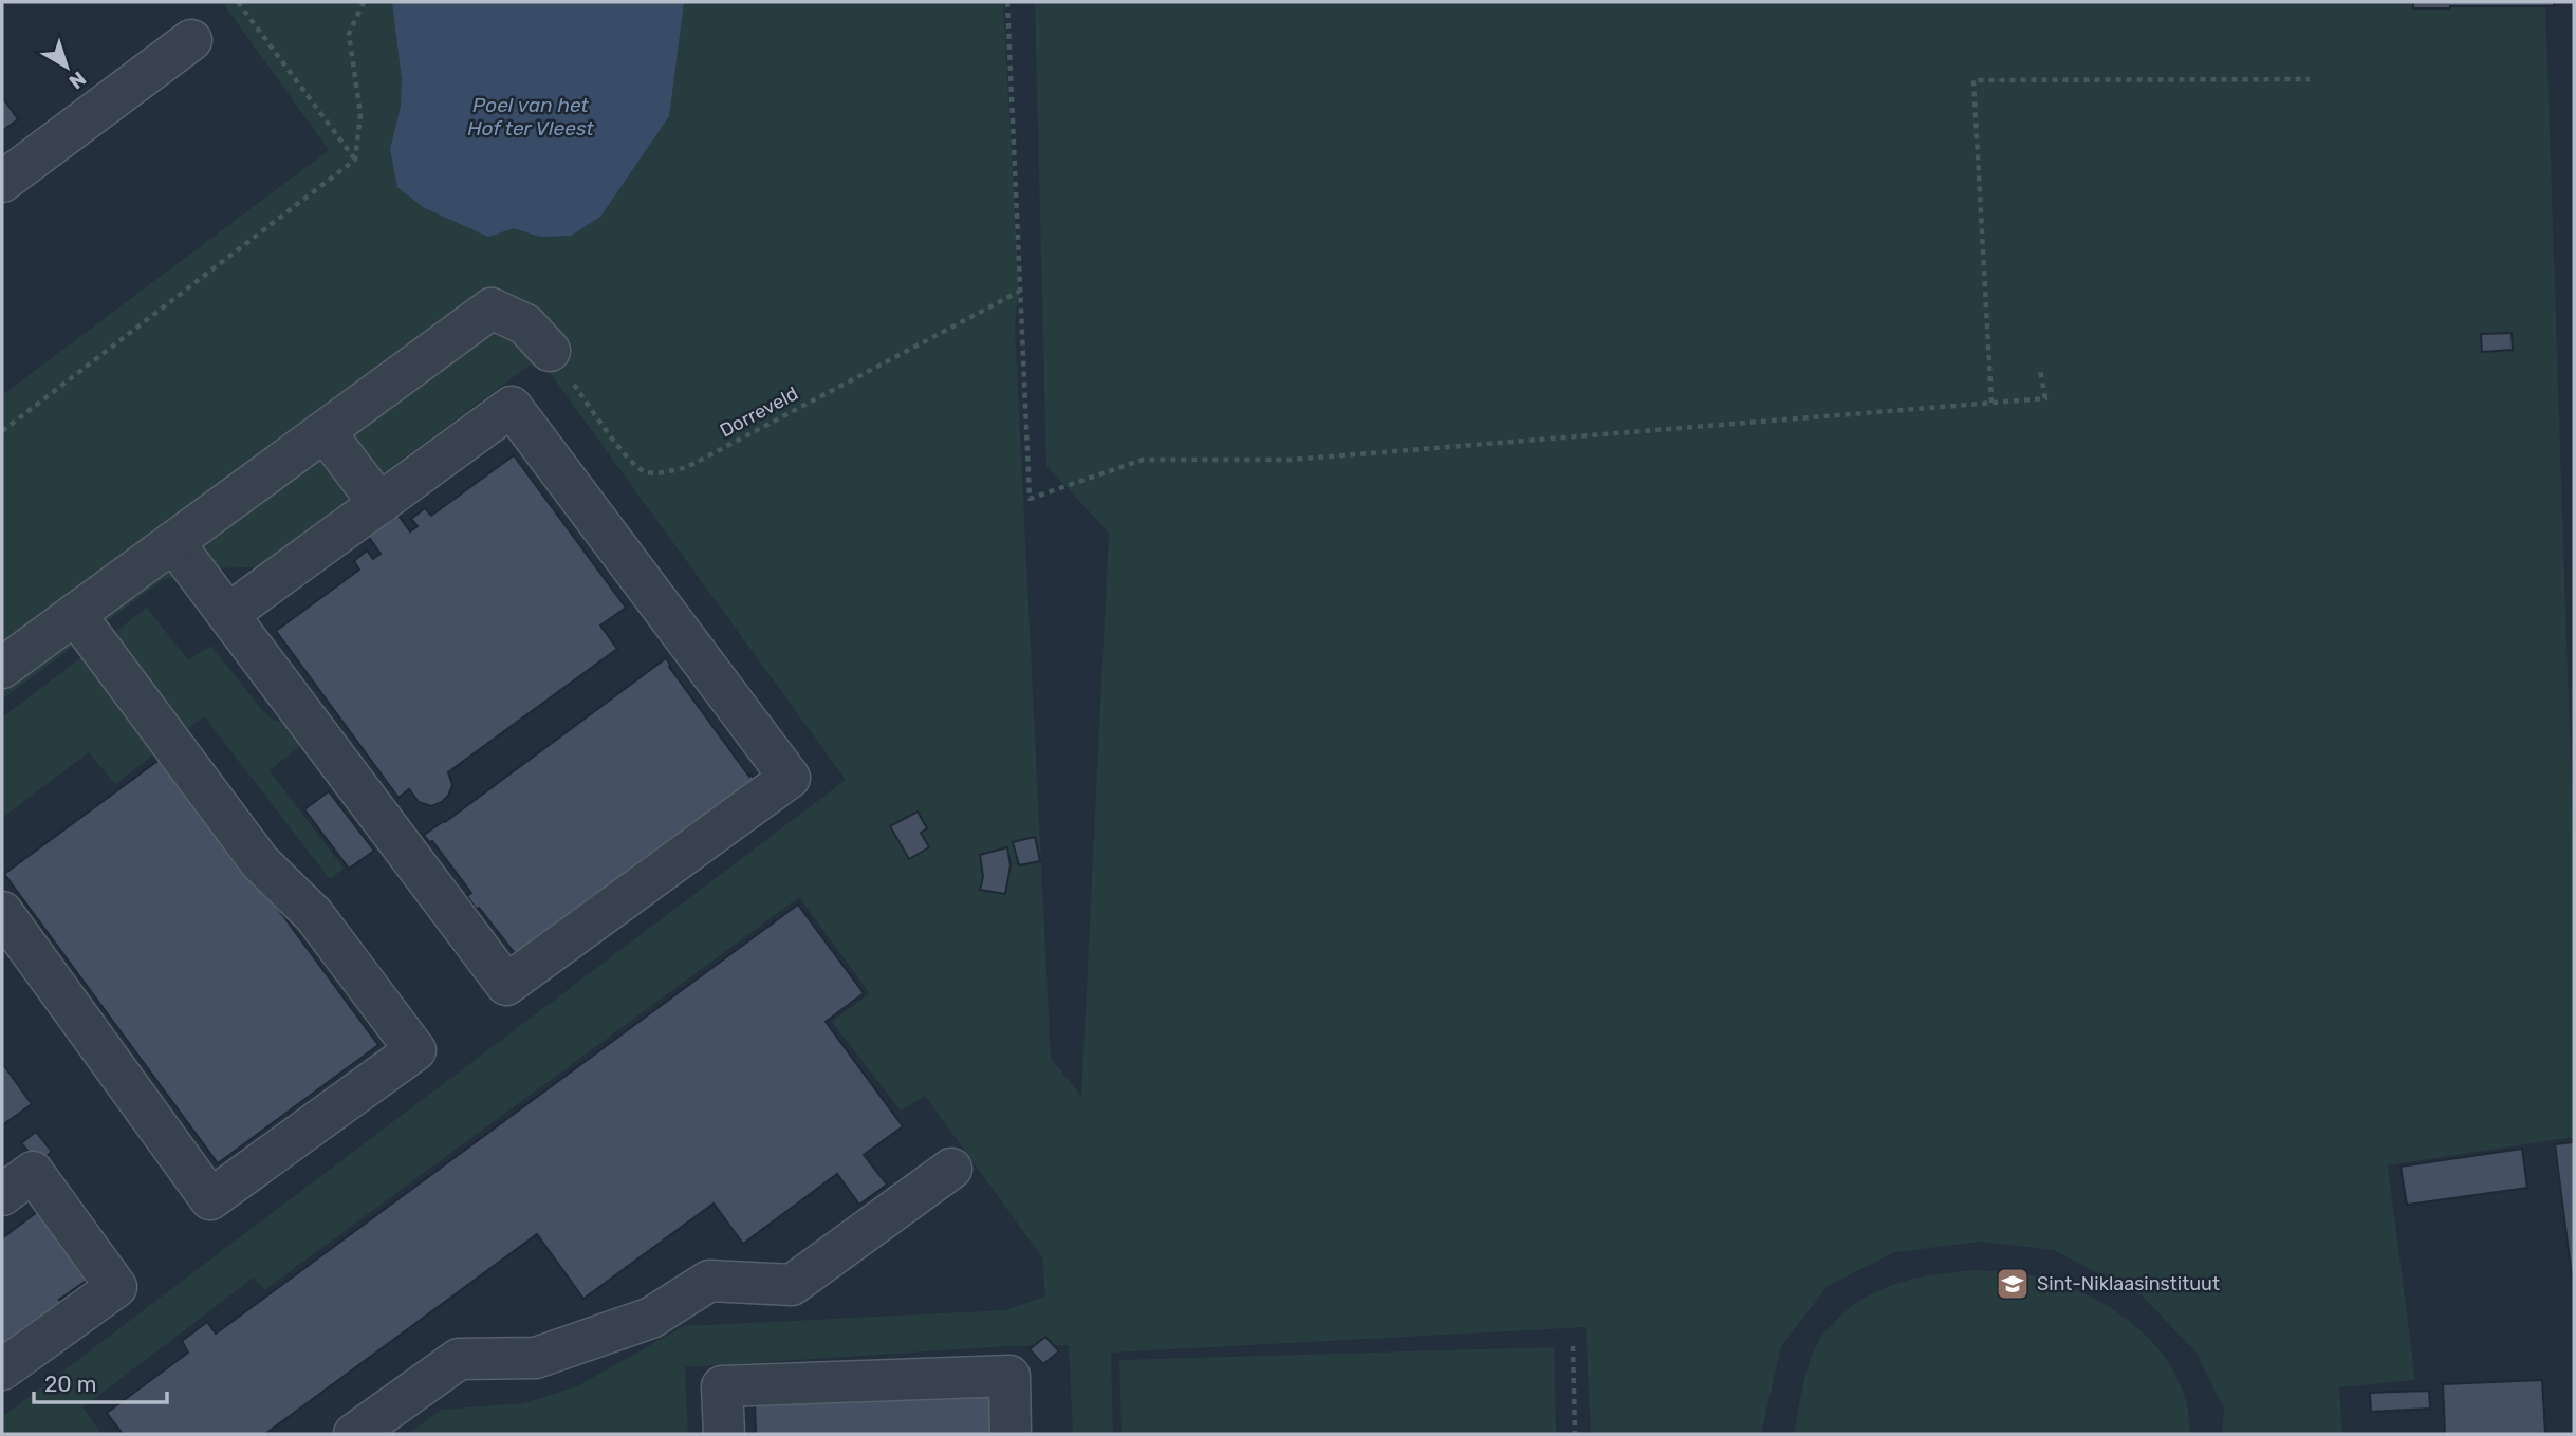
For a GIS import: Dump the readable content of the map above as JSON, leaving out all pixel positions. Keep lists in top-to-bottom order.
{
  "streets": {
    "path": ["Dorreveld"]
  },
  "water": ["Poel van het Hof ter Vleest"],
  "places": {
    "school or university": ["Sint-Niklaasinstituut"]
  },
  "scale_bar": "20 m",
  "north": "bottom right"
}
